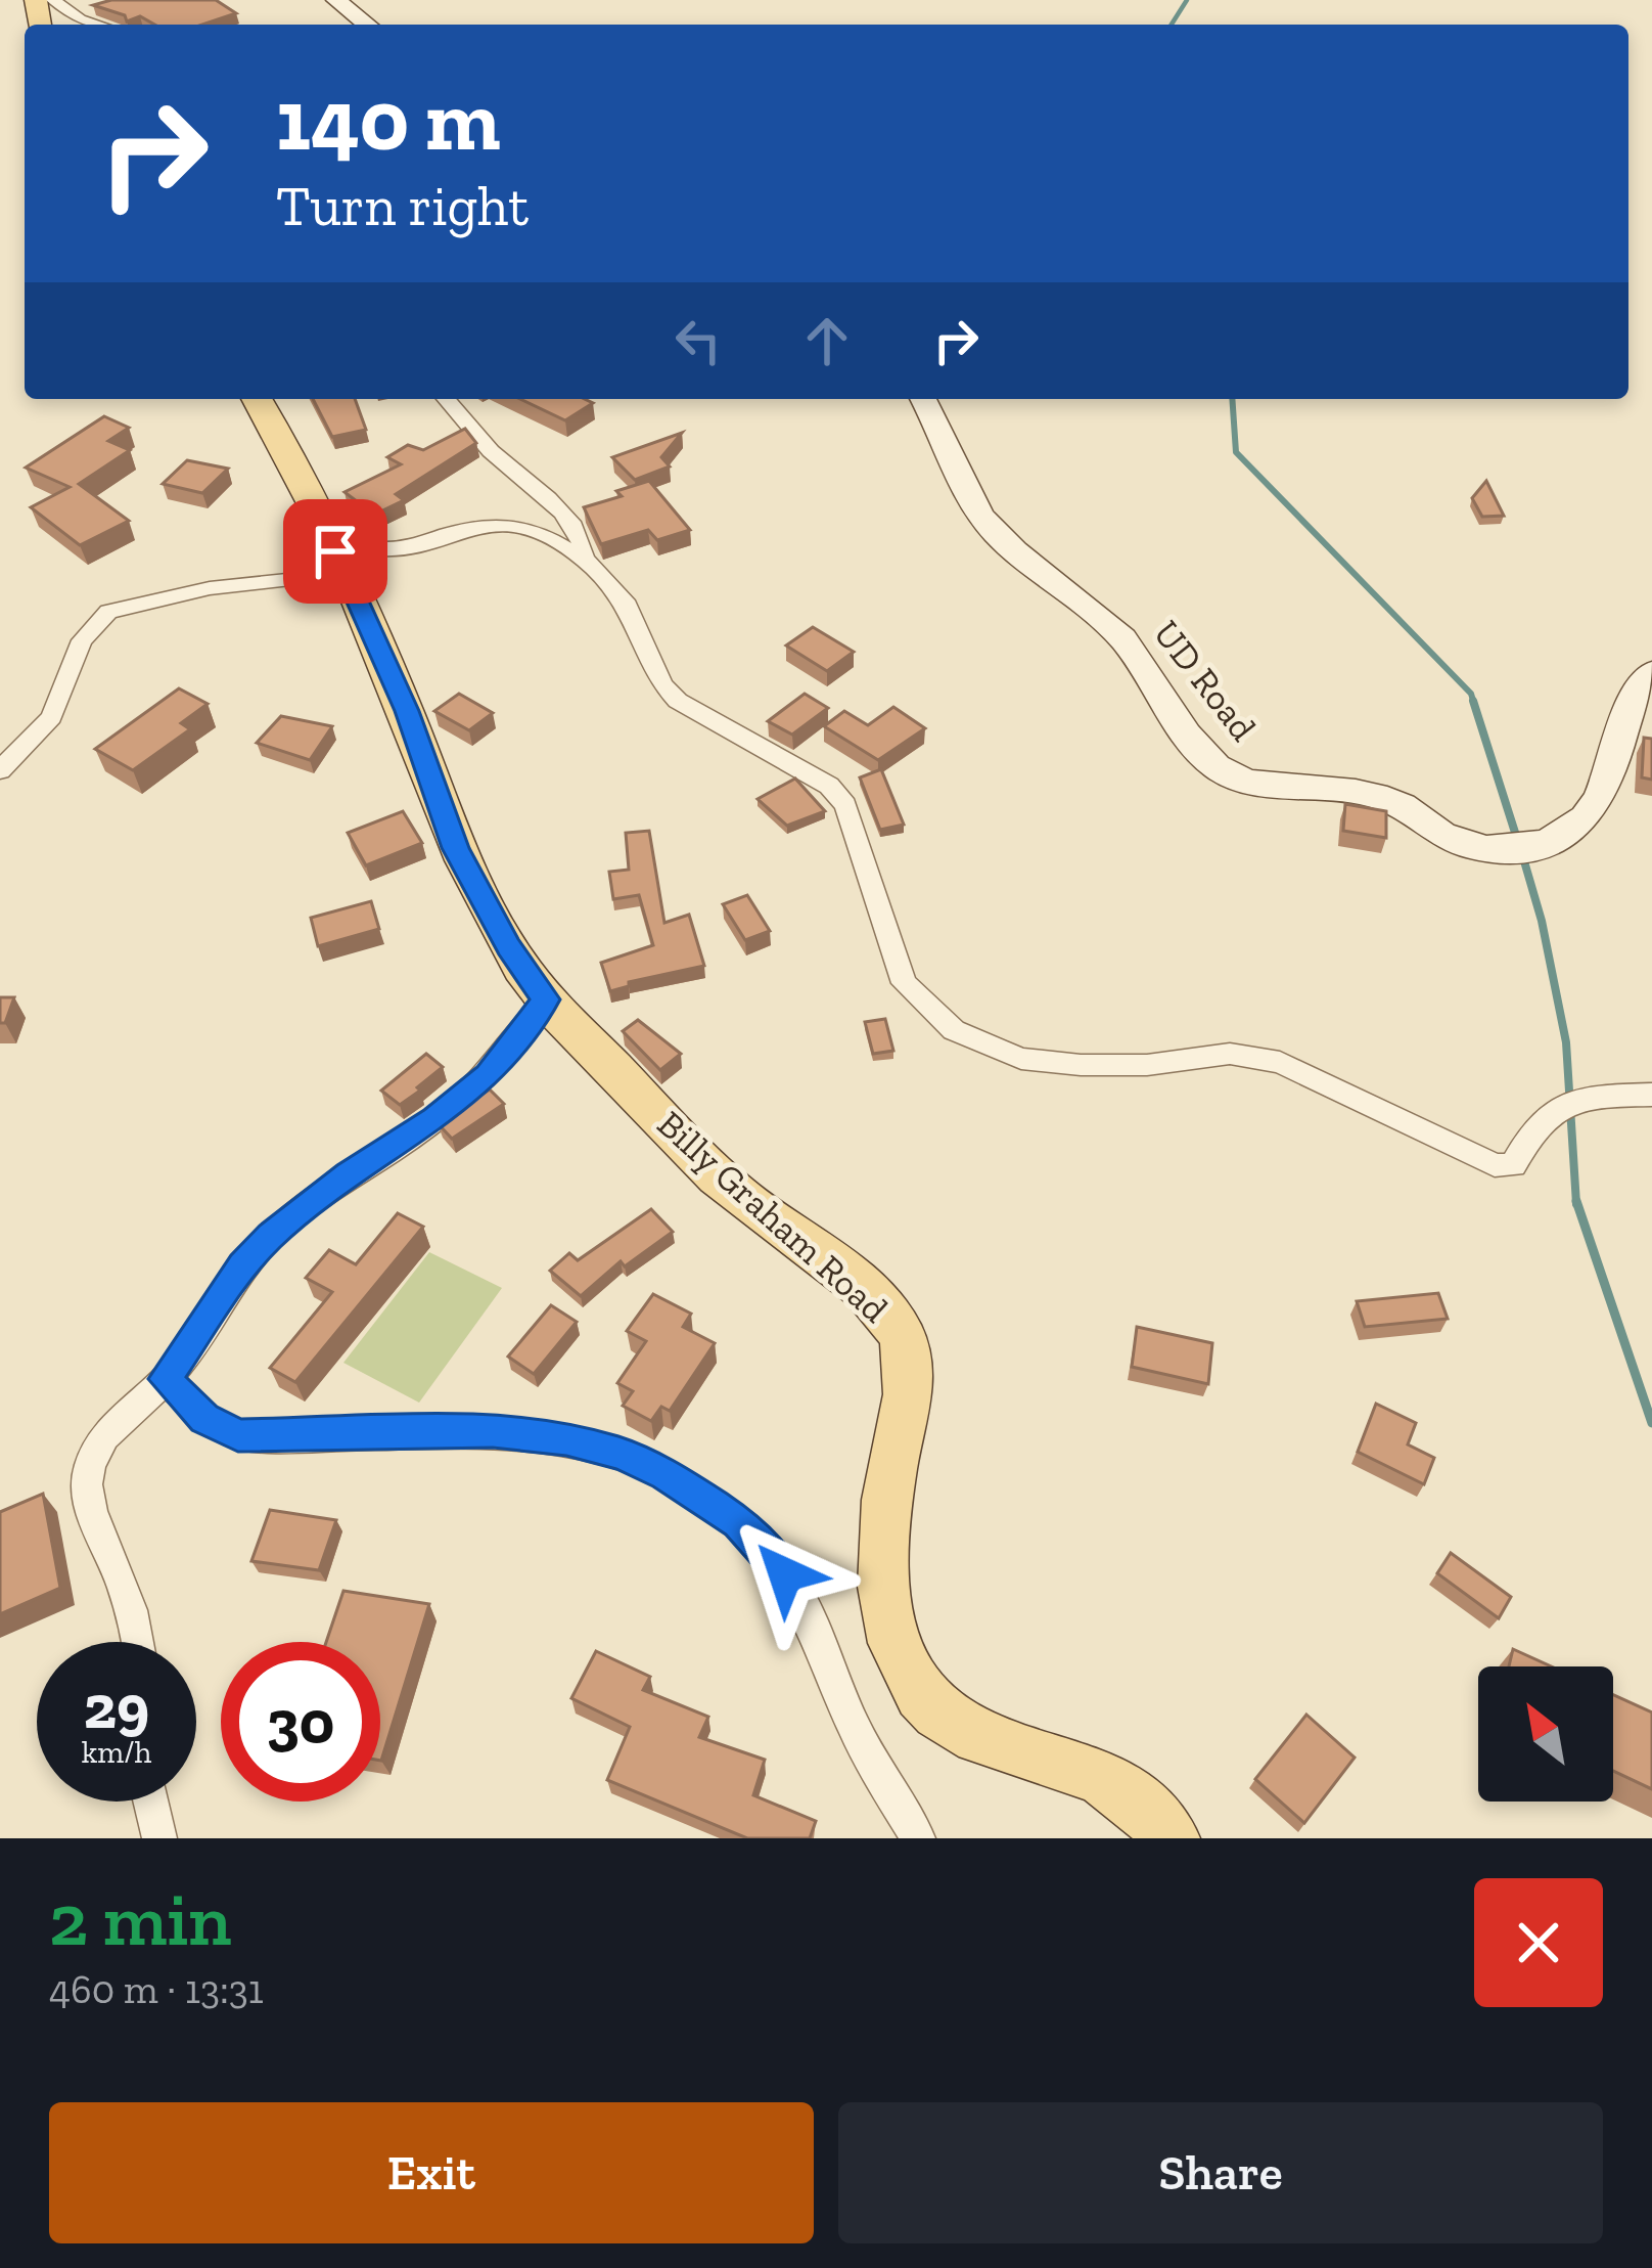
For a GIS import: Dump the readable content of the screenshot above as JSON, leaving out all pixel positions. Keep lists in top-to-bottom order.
{
  "streets": {
    "main road": ["UD Road", "Billy Graham Road"]
  },
  "north": "top left",
  "page": {
    "turn": ["140 m", "Turn right"],
    "speed": "29 km/h",
    "limit": "30",
    "heading": ["2 min", "460 m · 13:31"],
    "buttons": ["Exit", "Share"]
  }
}
